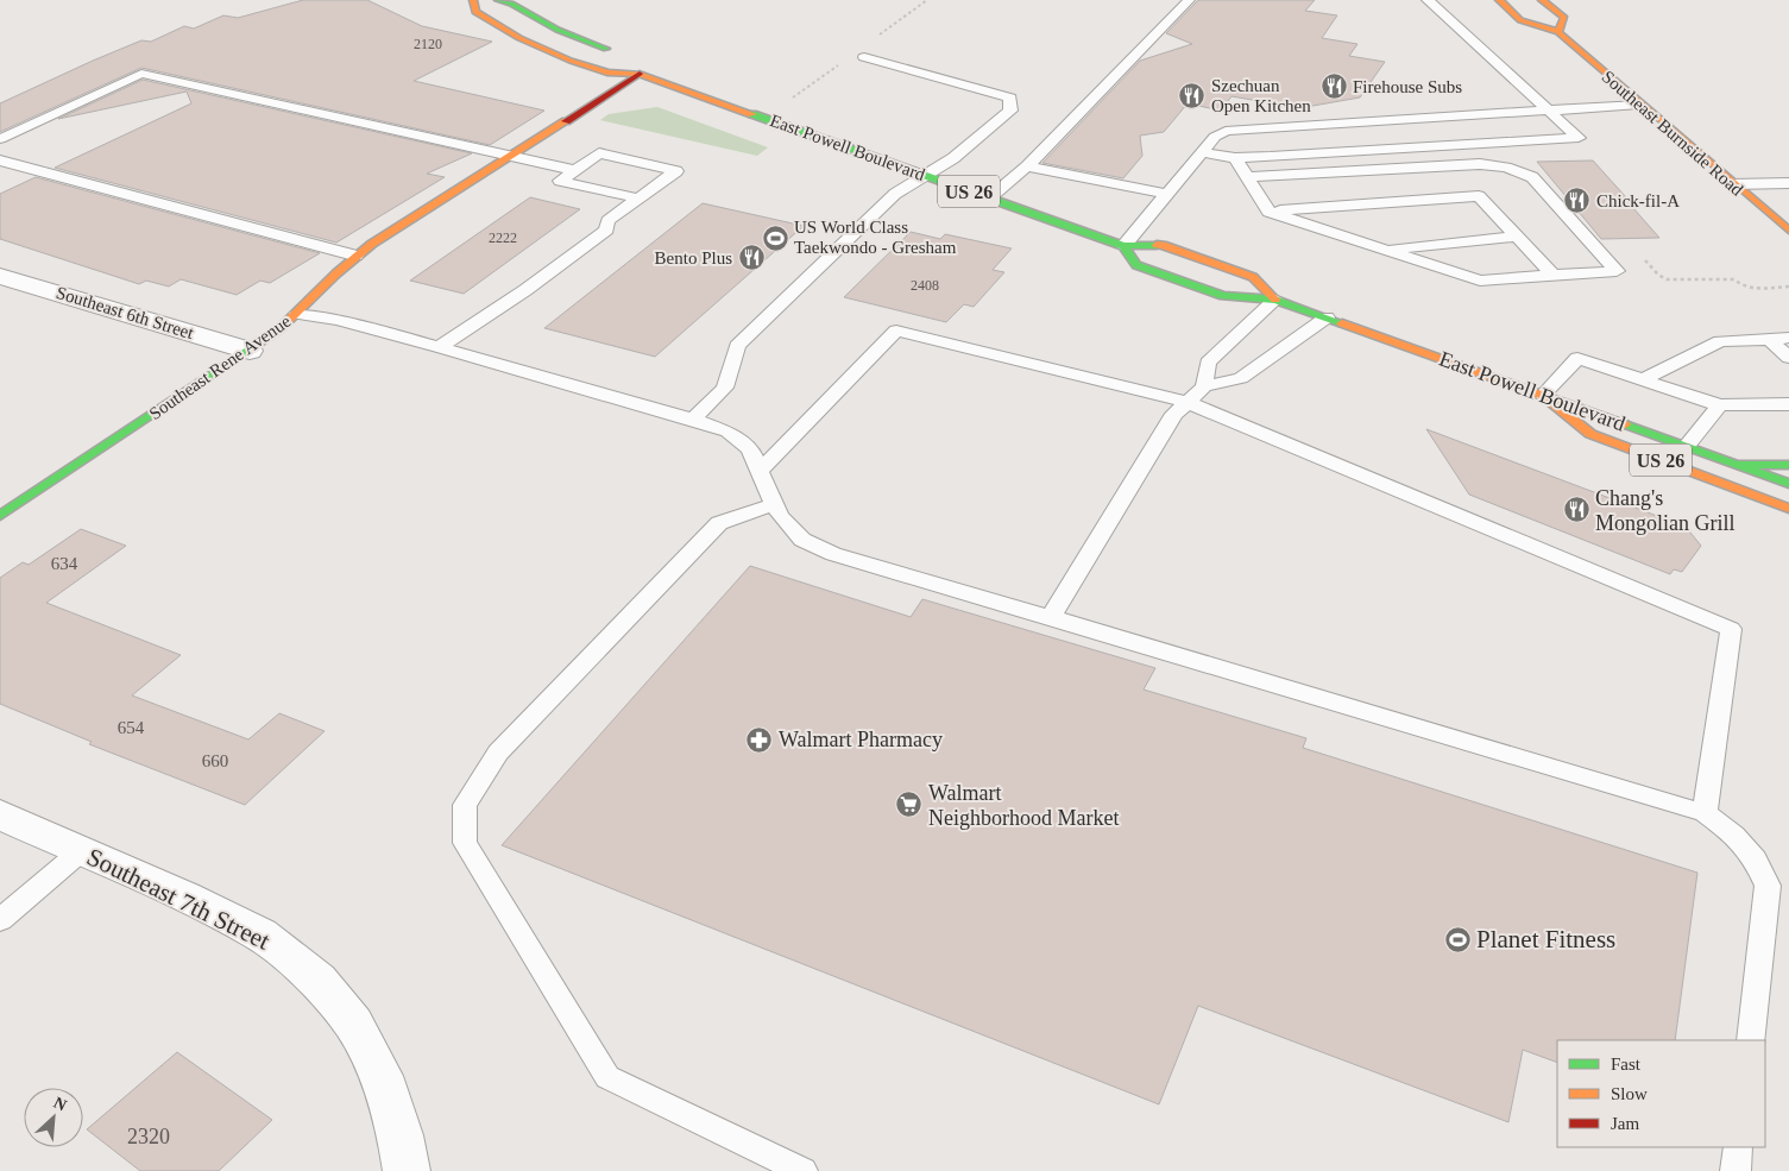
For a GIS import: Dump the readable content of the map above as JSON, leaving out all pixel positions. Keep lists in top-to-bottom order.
{
  "streets": {
    "main road": [
      "Southeast Burnside Road",
      "East Powell Boulevard",
      "US 26",
      "Southeast Rene Avenue"
    ],
    "street": ["Southeast 6th Street", "Southeast 7th Street"]
  },
  "crossings": [
    ["East Powell Boulevard", "US 26"],
    ["East Powell Boulevard", "Southeast Rene Avenue"],
    ["Southeast 6th Street", "Southeast Rene Avenue"]
  ],
  "places": {
    "restaurant": [
      "Firehouse Subs",
      "Szechuan Open Kitchen",
      "Chick-fil-A",
      "Bento Plus",
      "Chang's Mongolian Grill"
    ],
    "sports": ["US World Class Taekwondo - Gresham", "Planet Fitness"],
    "pharmacy": ["Walmart Pharmacy"],
    "supermarket": ["Walmart Neighborhood Market"]
  },
  "house_numbers": [
    "2120",
    "2222",
    "2408",
    "634",
    "654",
    "660",
    "2320"
  ],
  "legend": ["Fast", "Slow", "Jam"],
  "north": "top right"
}
